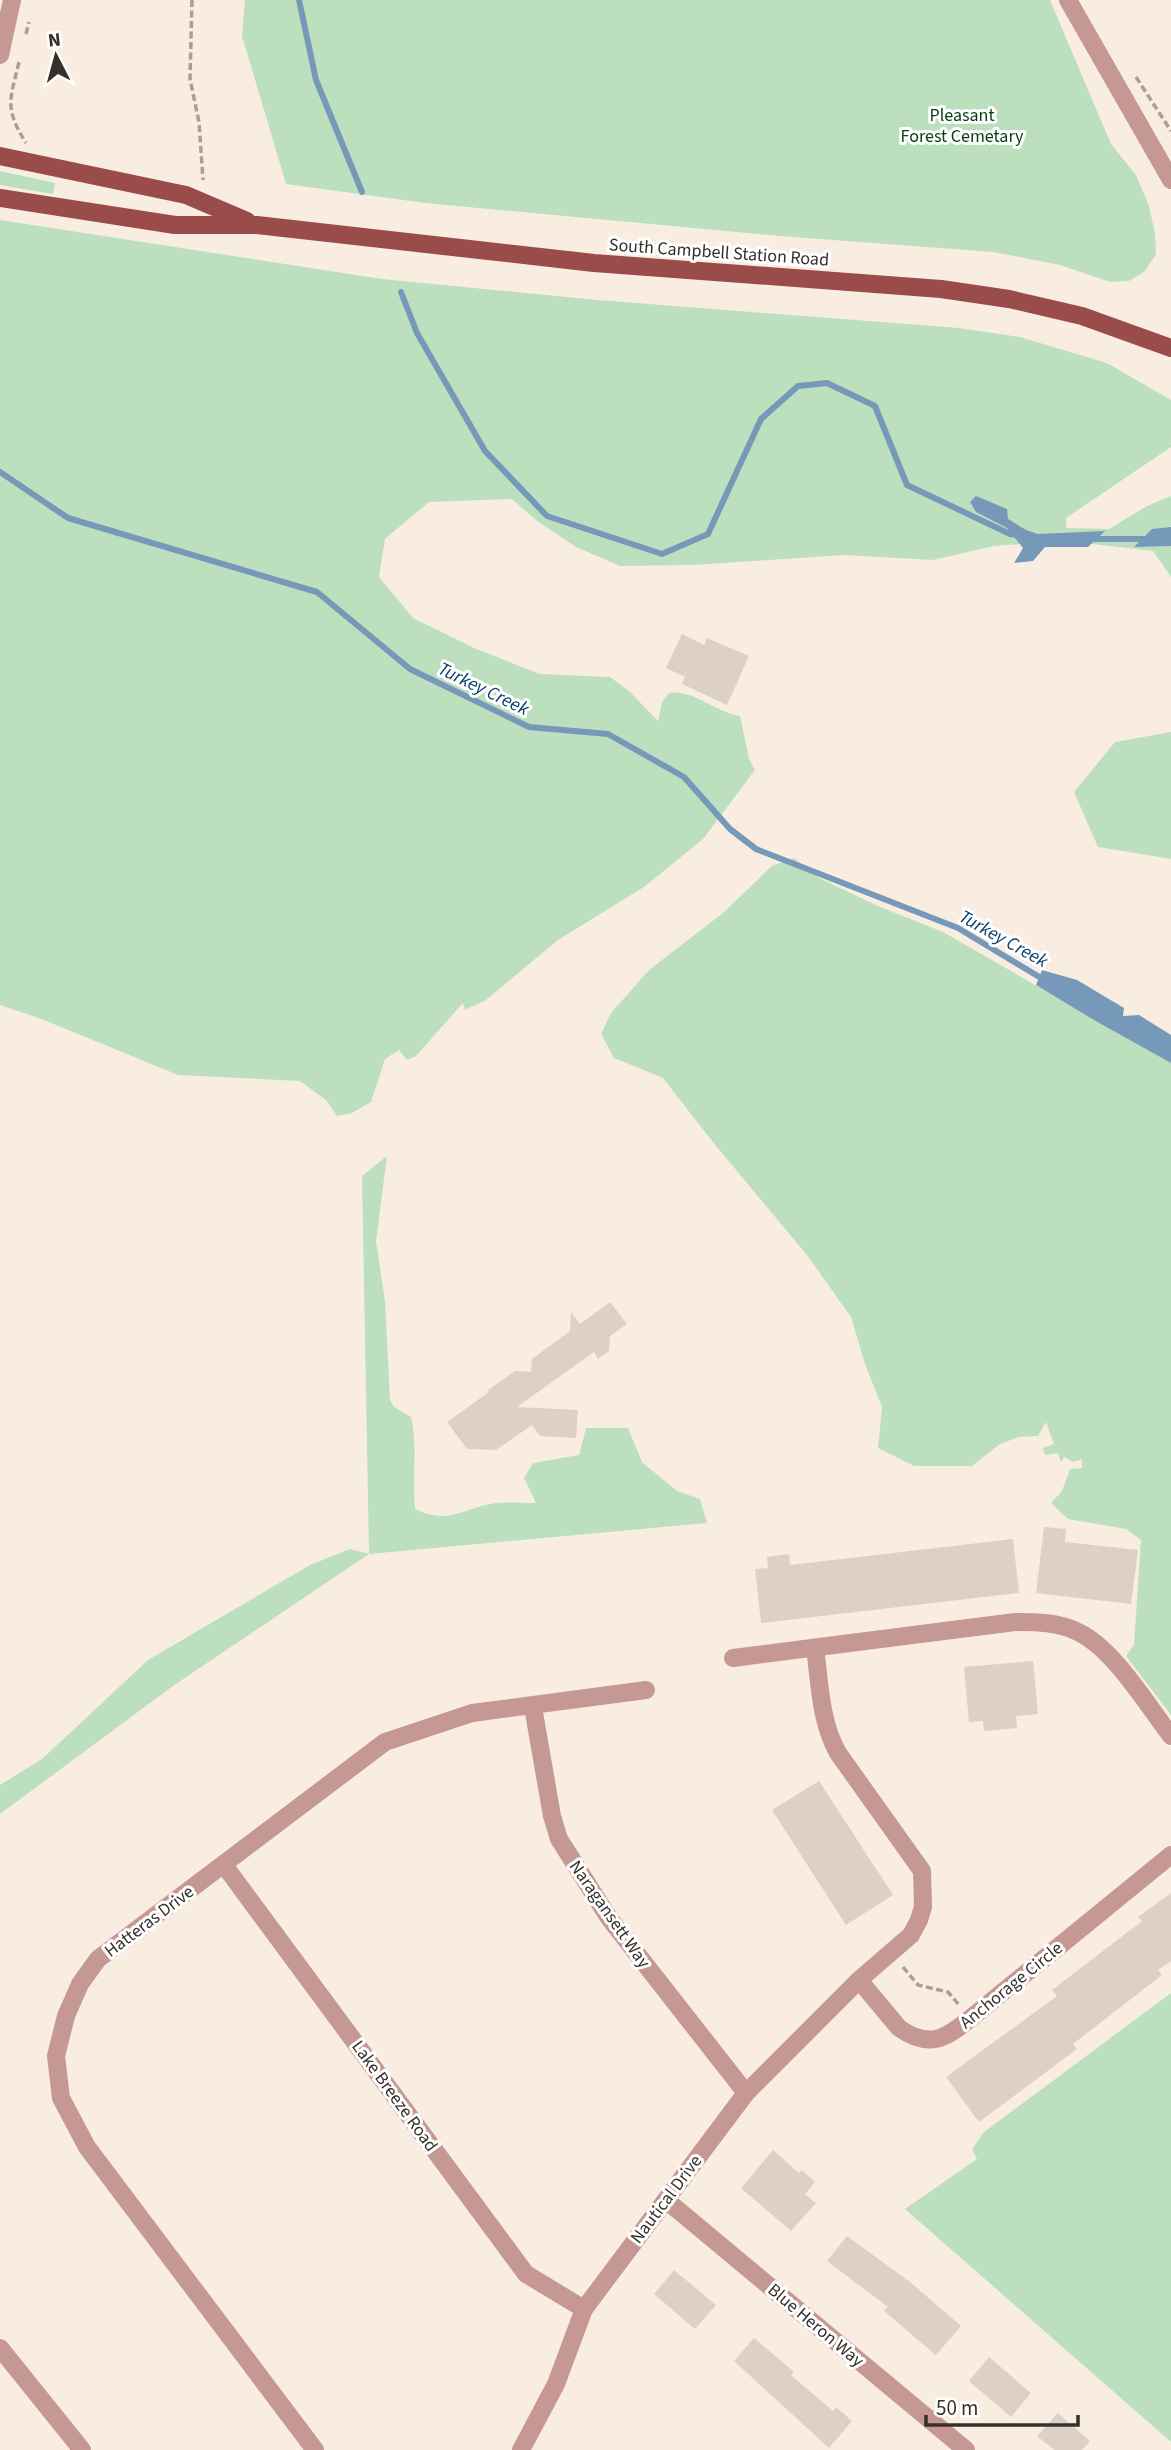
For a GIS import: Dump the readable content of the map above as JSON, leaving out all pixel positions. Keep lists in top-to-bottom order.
{
  "streets": {
    "main road": ["South Campbell Station Road"],
    "street": [
      "Naragansett Way",
      "Hatteras Drive",
      "Anchorage Circle",
      "Lake Breeze Road",
      "Nautical Drive",
      "Blue Heron Way"
    ]
  },
  "crossings": [
    ["Naragansett Way", "Hatteras Drive"],
    ["Naragansett Way", "Nautical Drive"],
    ["Hatteras Drive", "Lake Breeze Road"],
    ["Anchorage Circle", "Nautical Drive"],
    ["Lake Breeze Road", "Nautical Drive"],
    ["Nautical Drive", "Blue Heron Way"]
  ],
  "water": ["Turkey Creek"],
  "parks": ["Pleasant Forest Cemetary"],
  "scale_bar": "50 m",
  "north": "top"
}
